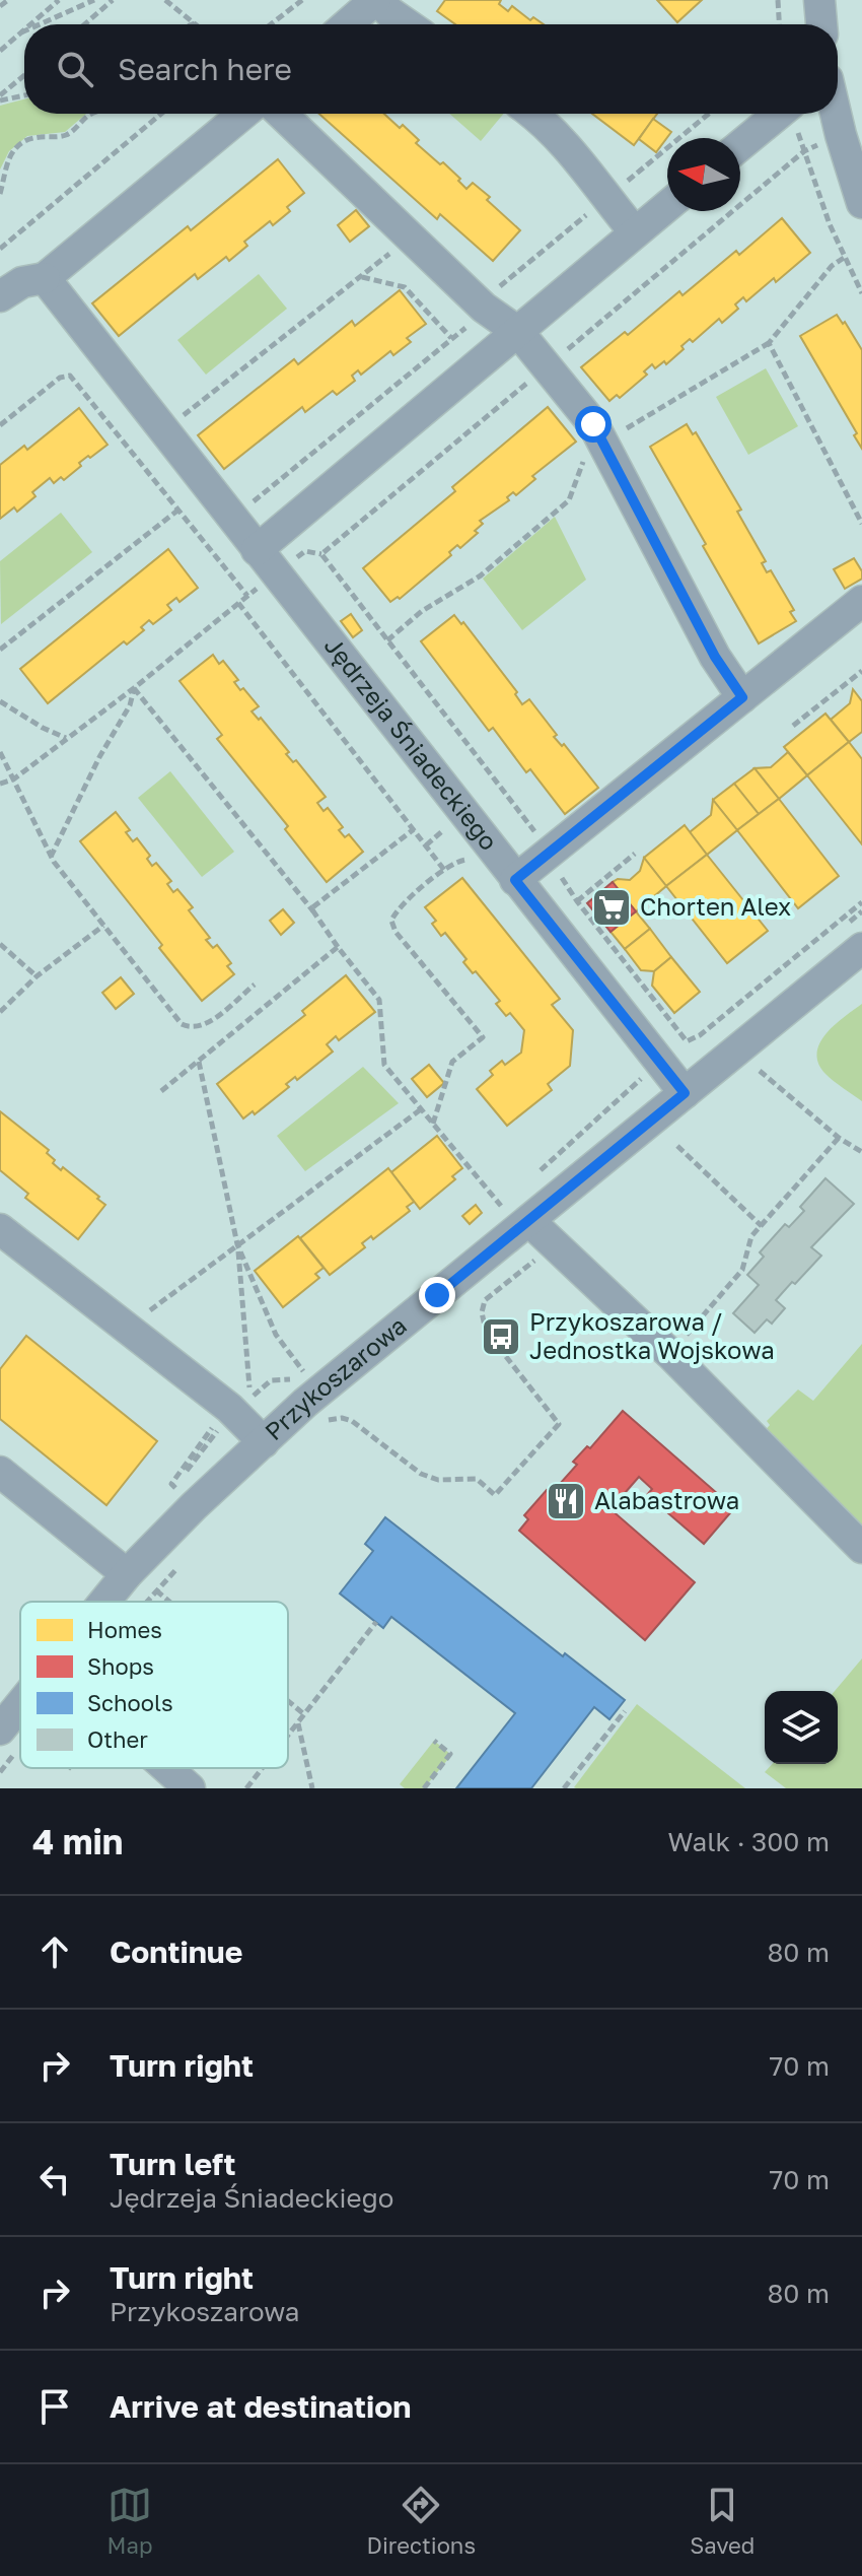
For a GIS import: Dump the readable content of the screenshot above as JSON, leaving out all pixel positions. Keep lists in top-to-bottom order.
{
  "streets": {
    "street": ["Jędrzeja Śniadeckiego", "Przykoszarowa"]
  },
  "crossings": [
    ["Jędrzeja Śniadeckiego", "Przykoszarowa"]
  ],
  "places": {
    "supermarket": ["Chorten Alex"],
    "bus stop": ["Przykoszarowa / Jednostka Wojskowa"],
    "restaurant": ["Alabastrowa"]
  },
  "legend": [
    "Homes",
    "Shops",
    "Schools",
    "Other"
  ],
  "north": "left",
  "page": {
    "search": "Search here",
    "heading": ["4 min", "Walk · 300 m"],
    "list": [
      ["Continue", "80 m"],
      ["Turn right", "70 m"],
      ["Turn left", "Jędrzeja Śniadeckiego", "70 m"],
      ["Turn right", "Przykoszarowa", "80 m"],
      "Arrive at destination"
    ],
    "nav": ["Map", "Directions", "Saved"]
  }
}
